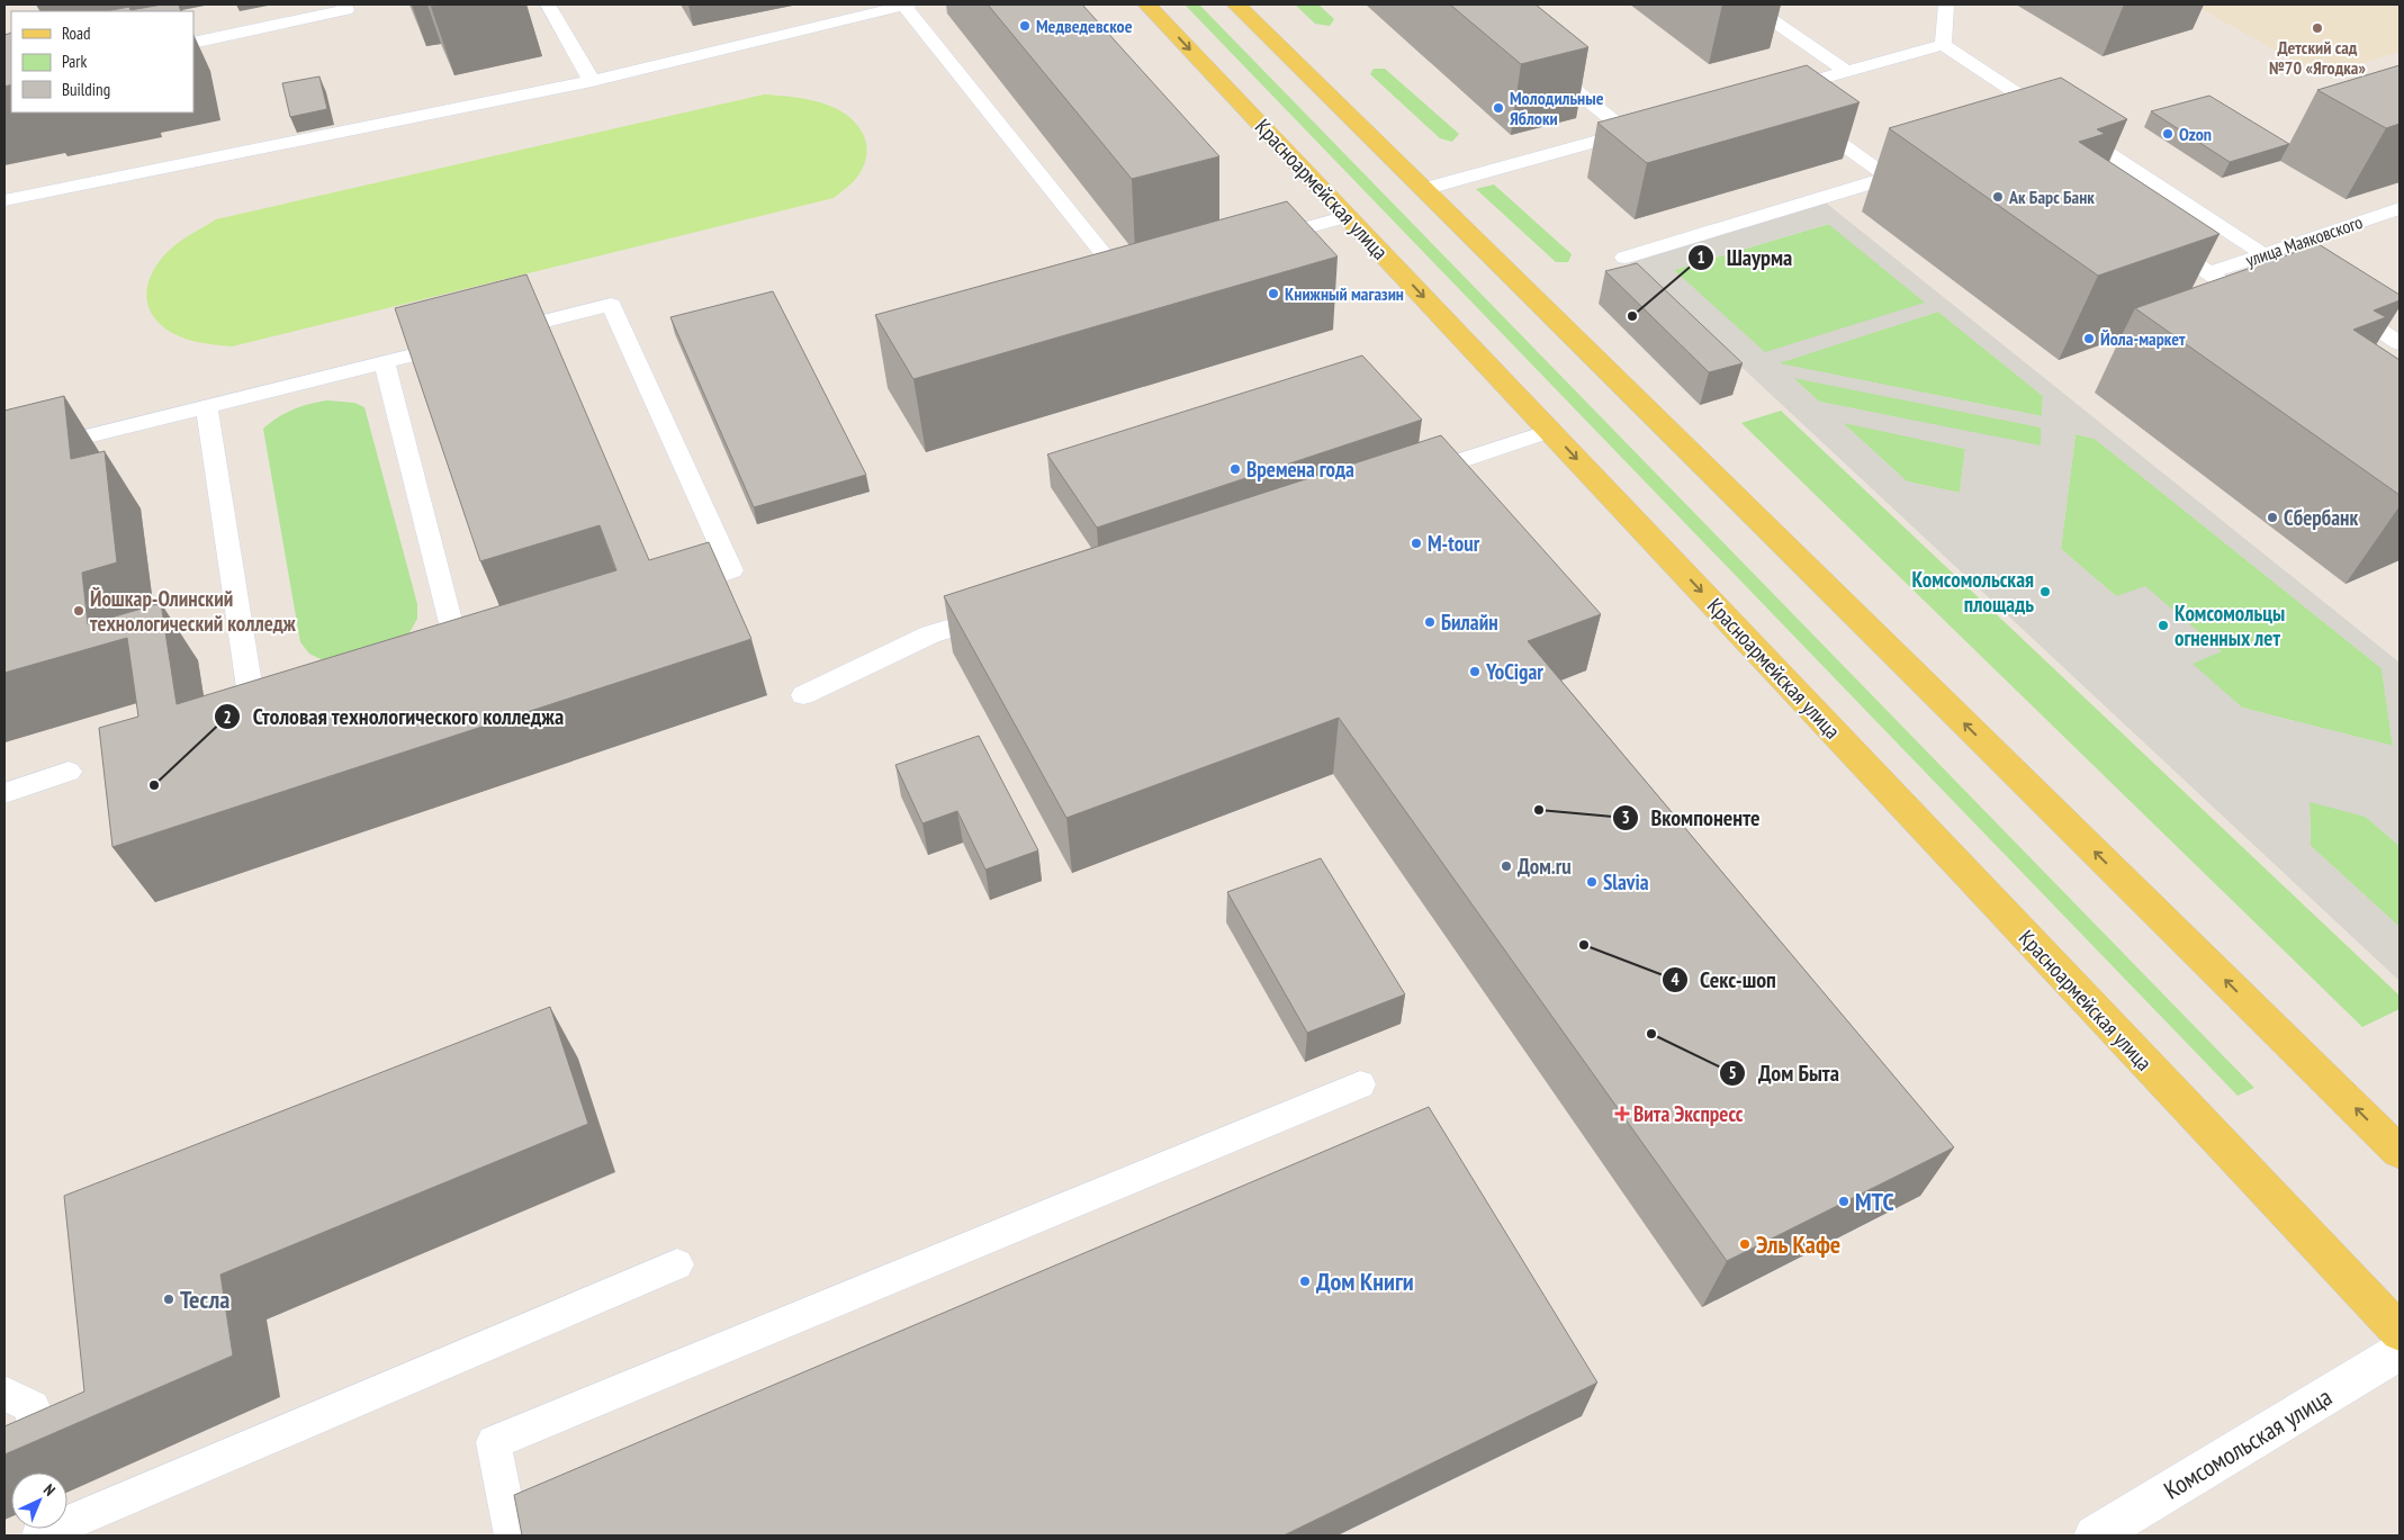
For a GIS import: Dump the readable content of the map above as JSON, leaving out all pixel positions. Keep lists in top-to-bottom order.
{
  "streets": {
    "main road": ["Красноармейская улица", "Комсомольская улица"],
    "lane": ["улица Маяковского"]
  },
  "places": {
    "other": [
      "Медведевское",
      "Детский сад №70 «Ягодка»",
      "Молодильные Яблоки",
      "Ozon",
      "Ак Барс Банк",
      "Книжный магазин",
      "Шаурма",
      "Йола-маркет",
      "Времена года",
      "Сбербанк",
      "M-tour",
      "Комсомольская площадь",
      "Йошкар-Олинский технологический колледж",
      "Билайн",
      "Комсомольцы огненных лет",
      "YoCigar",
      "Столовая технологического колледжа",
      "Вкомпоненте",
      "Дом.ru",
      "Slavia",
      "Секс-шоп",
      "Дом Быта",
      "МТС",
      "Эль Кафе",
      "Дом Книги",
      "Тесла"
    ],
    "health": ["Вита Экспресс"]
  },
  "legend": ["Road", "Park", "Building"],
  "north": "top right"
}
